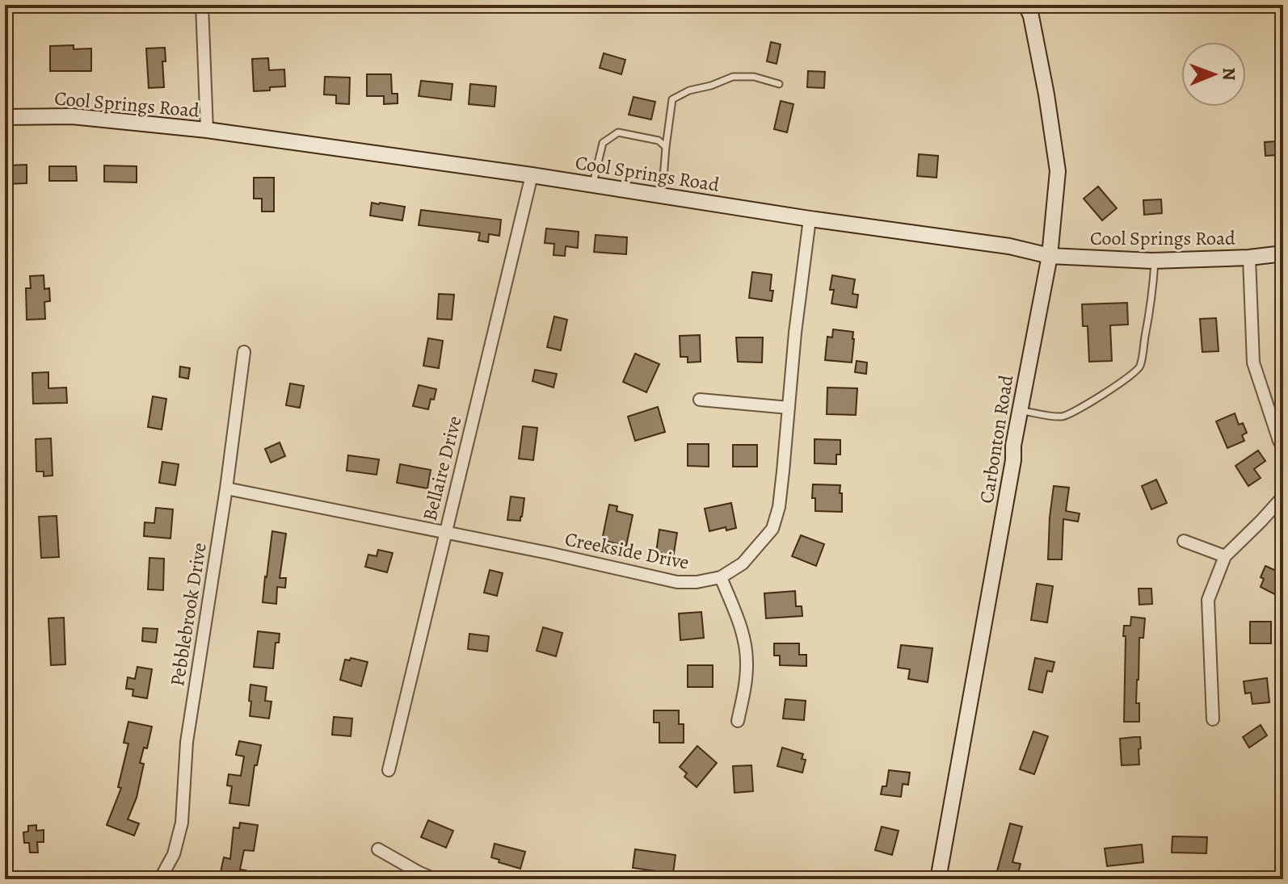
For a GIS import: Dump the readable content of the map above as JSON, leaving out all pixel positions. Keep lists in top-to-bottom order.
{
  "streets": {
    "street": [
      "Cool Springs Road",
      "Carbonton Road",
      "Bellaire Drive",
      "Creekside Drive",
      "Pebblebrook Drive"
    ]
  },
  "crossings": [
    ["Cool Springs Road", "Carbonton Road"],
    ["Cool Springs Road", "Bellaire Drive"],
    ["Cool Springs Road", "Creekside Drive"],
    ["Bellaire Drive", "Creekside Drive"],
    ["Creekside Drive", "Pebblebrook Drive"]
  ],
  "north": "right"
}
